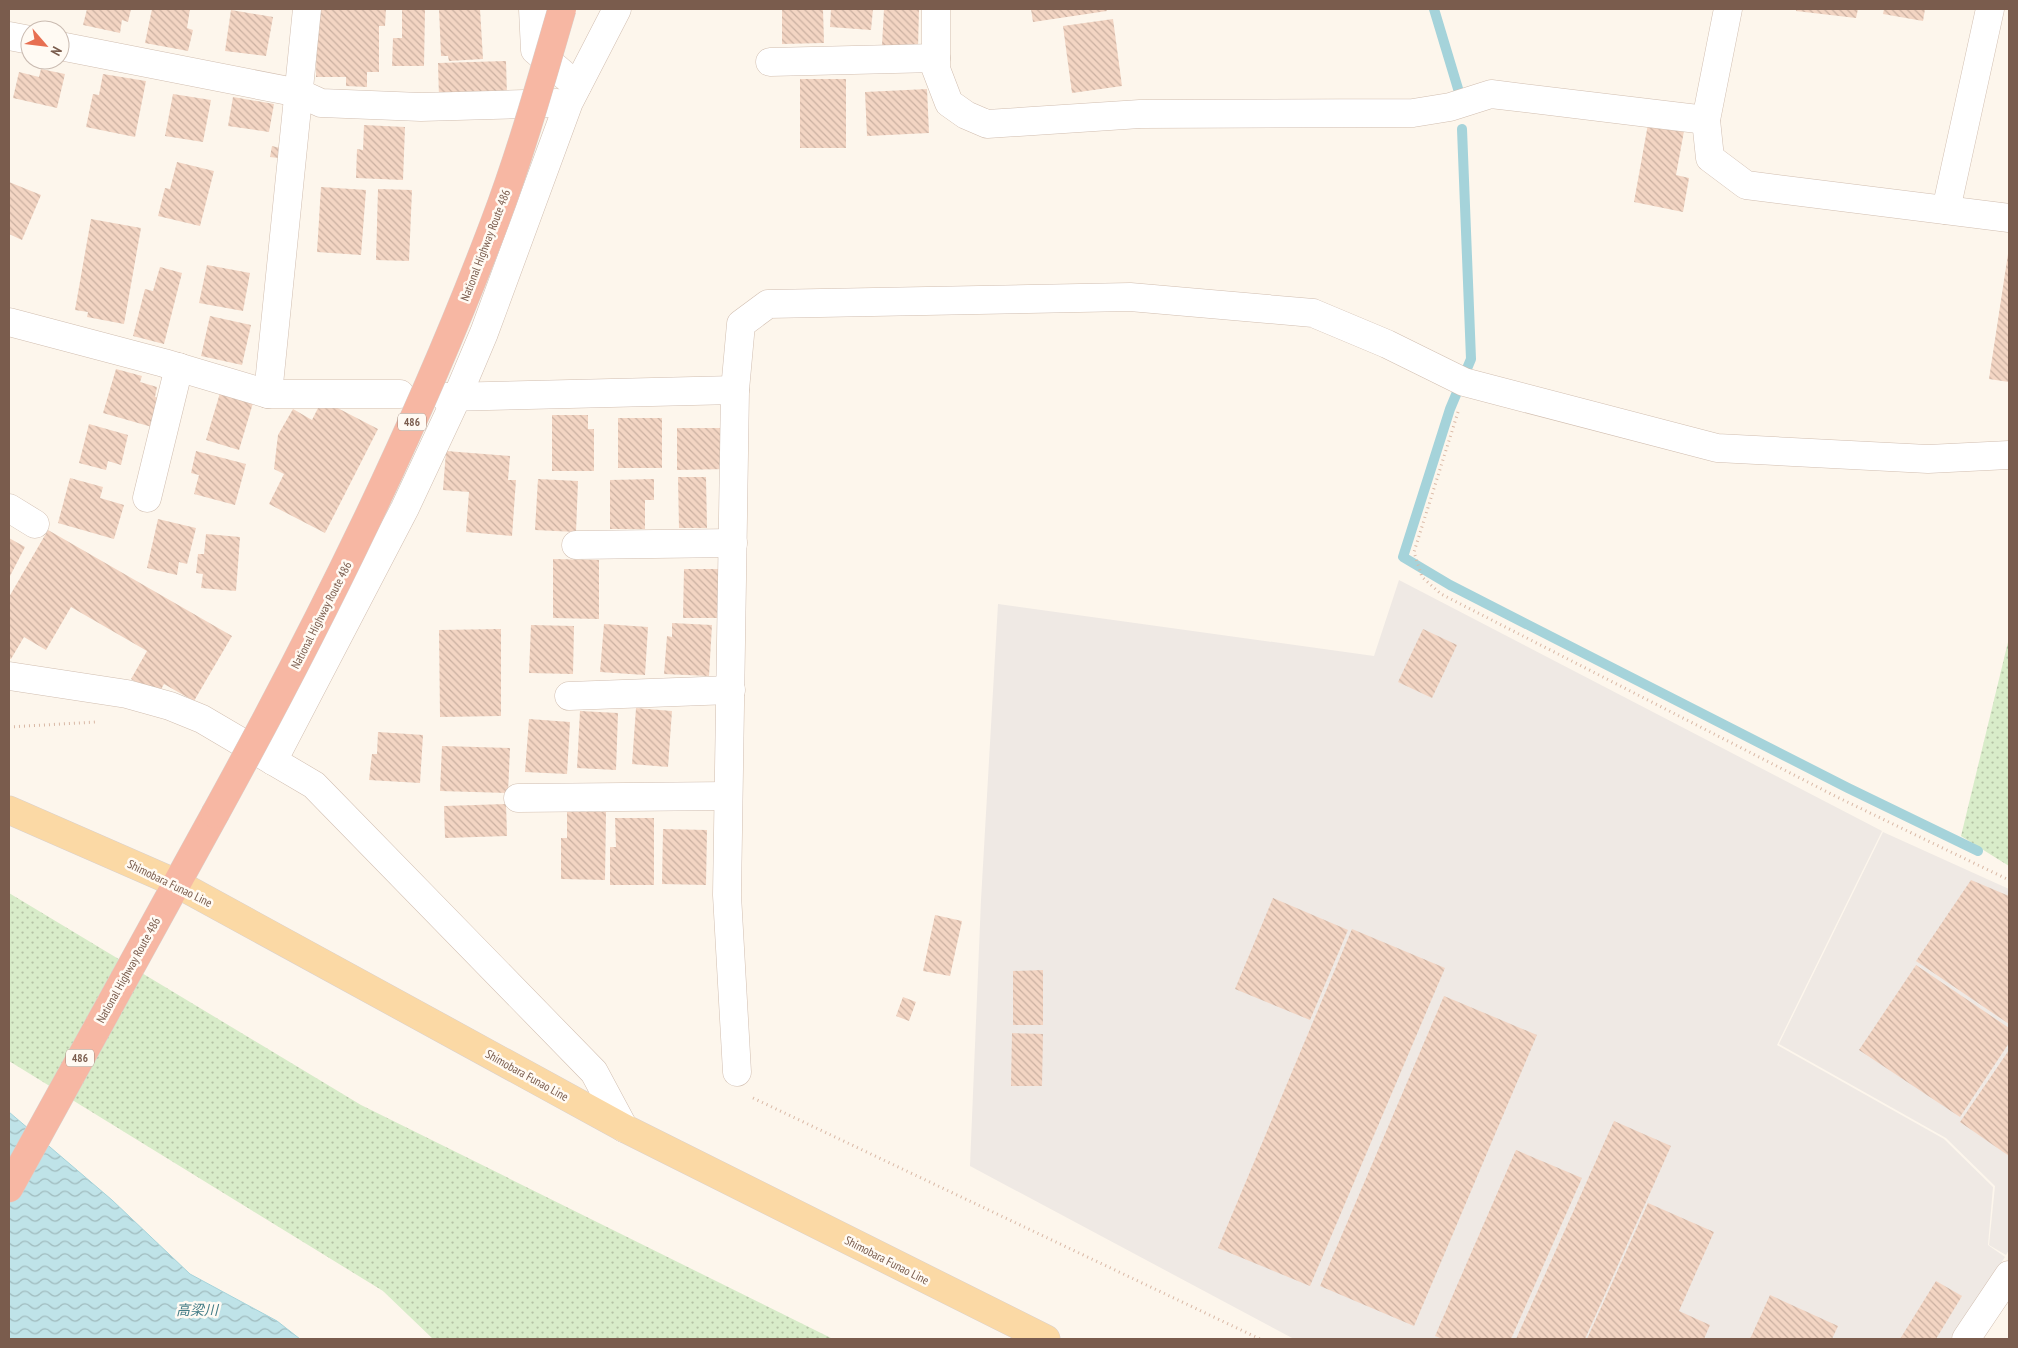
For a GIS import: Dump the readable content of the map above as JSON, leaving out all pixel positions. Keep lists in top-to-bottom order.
{
  "streets": {
    "highway": ["National Highway Route 486", "486"],
    "main road": ["Shimobara Funao Line"]
  },
  "crossings": [
    ["National Highway Route 486", "Shimobara Funao Line"]
  ],
  "water": ["高梁川"],
  "north": "bottom right"
}
